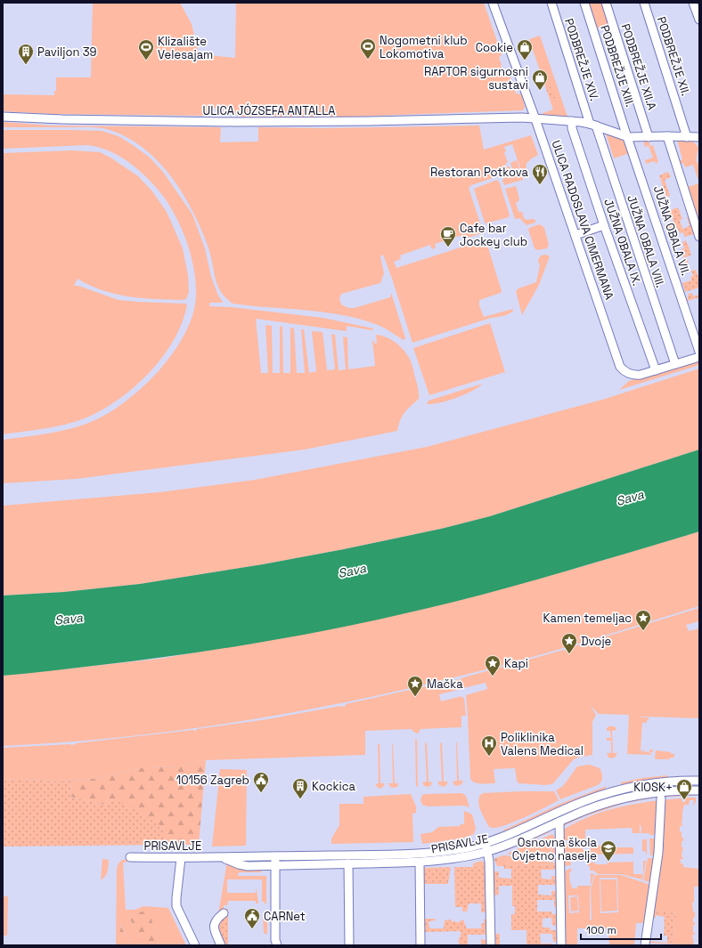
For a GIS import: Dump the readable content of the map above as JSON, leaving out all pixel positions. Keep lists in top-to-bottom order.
{
  "streets": {
    "street": [
      "PODBREŽJE XII.",
      "PODBREŽJE XIV.",
      "PODBREŽJE XIII.",
      "PODBREŽJE XII.A",
      "ULICA JÓZSEFA ANTALLA",
      "ULICA RADOSLAVA CIMERMANA",
      "JUŽNA OBALA VII.",
      "JUŽNA OBALA VIII.",
      "JUŽNA OBALA IX.",
      "PRISAVLJE"
    ]
  },
  "crossings": [
    ["PODBREŽJE XII.", "ULICA JÓZSEFA ANTALLA"],
    ["PODBREŽJE XIV.", "ULICA JÓZSEFA ANTALLA"],
    ["PODBREŽJE XIV.", "JUŽNA OBALA VIII."],
    ["PODBREŽJE XIII.", "ULICA JÓZSEFA ANTALLA"],
    ["PODBREŽJE XIII.", "JUŽNA OBALA VII."],
    ["PODBREŽJE XII.A", "ULICA JÓZSEFA ANTALLA"],
    ["ULICA JÓZSEFA ANTALLA", "ULICA RADOSLAVA CIMERMANA"],
    ["ULICA JÓZSEFA ANTALLA", "JUŽNA OBALA VII."],
    ["ULICA JÓZSEFA ANTALLA", "JUŽNA OBALA VIII."],
    ["ULICA JÓZSEFA ANTALLA", "JUŽNA OBALA IX."],
    ["ULICA RADOSLAVA CIMERMANA", "JUŽNA OBALA VIII."],
    ["ULICA RADOSLAVA CIMERMANA", "JUŽNA OBALA IX."]
  ],
  "water": ["Sava"],
  "places": {
    "sports": ["Nogometni klub Lokomotiva", "Klizalište Velesajam"],
    "shop": ["Cookie", "RAPTOR sigurnosni sustavi", "KIOSK+"],
    "building": ["Paviljon 39", "Kockica"],
    "restaurant": ["Restoran Potkova"],
    "cafe": ["Cafe bar Jockey club"],
    "place": [
      "Kamen temeljac",
      "Dvoje",
      "Kapi",
      "Mačka"
    ],
    "hospital": ["Poliklinika Valens Medical"],
    "public building": ["10156 Zagreb", "CARNet"],
    "school or university": ["Osnovna škola Cvjetno naselje"]
  },
  "scale_bar": "100 m"
}
